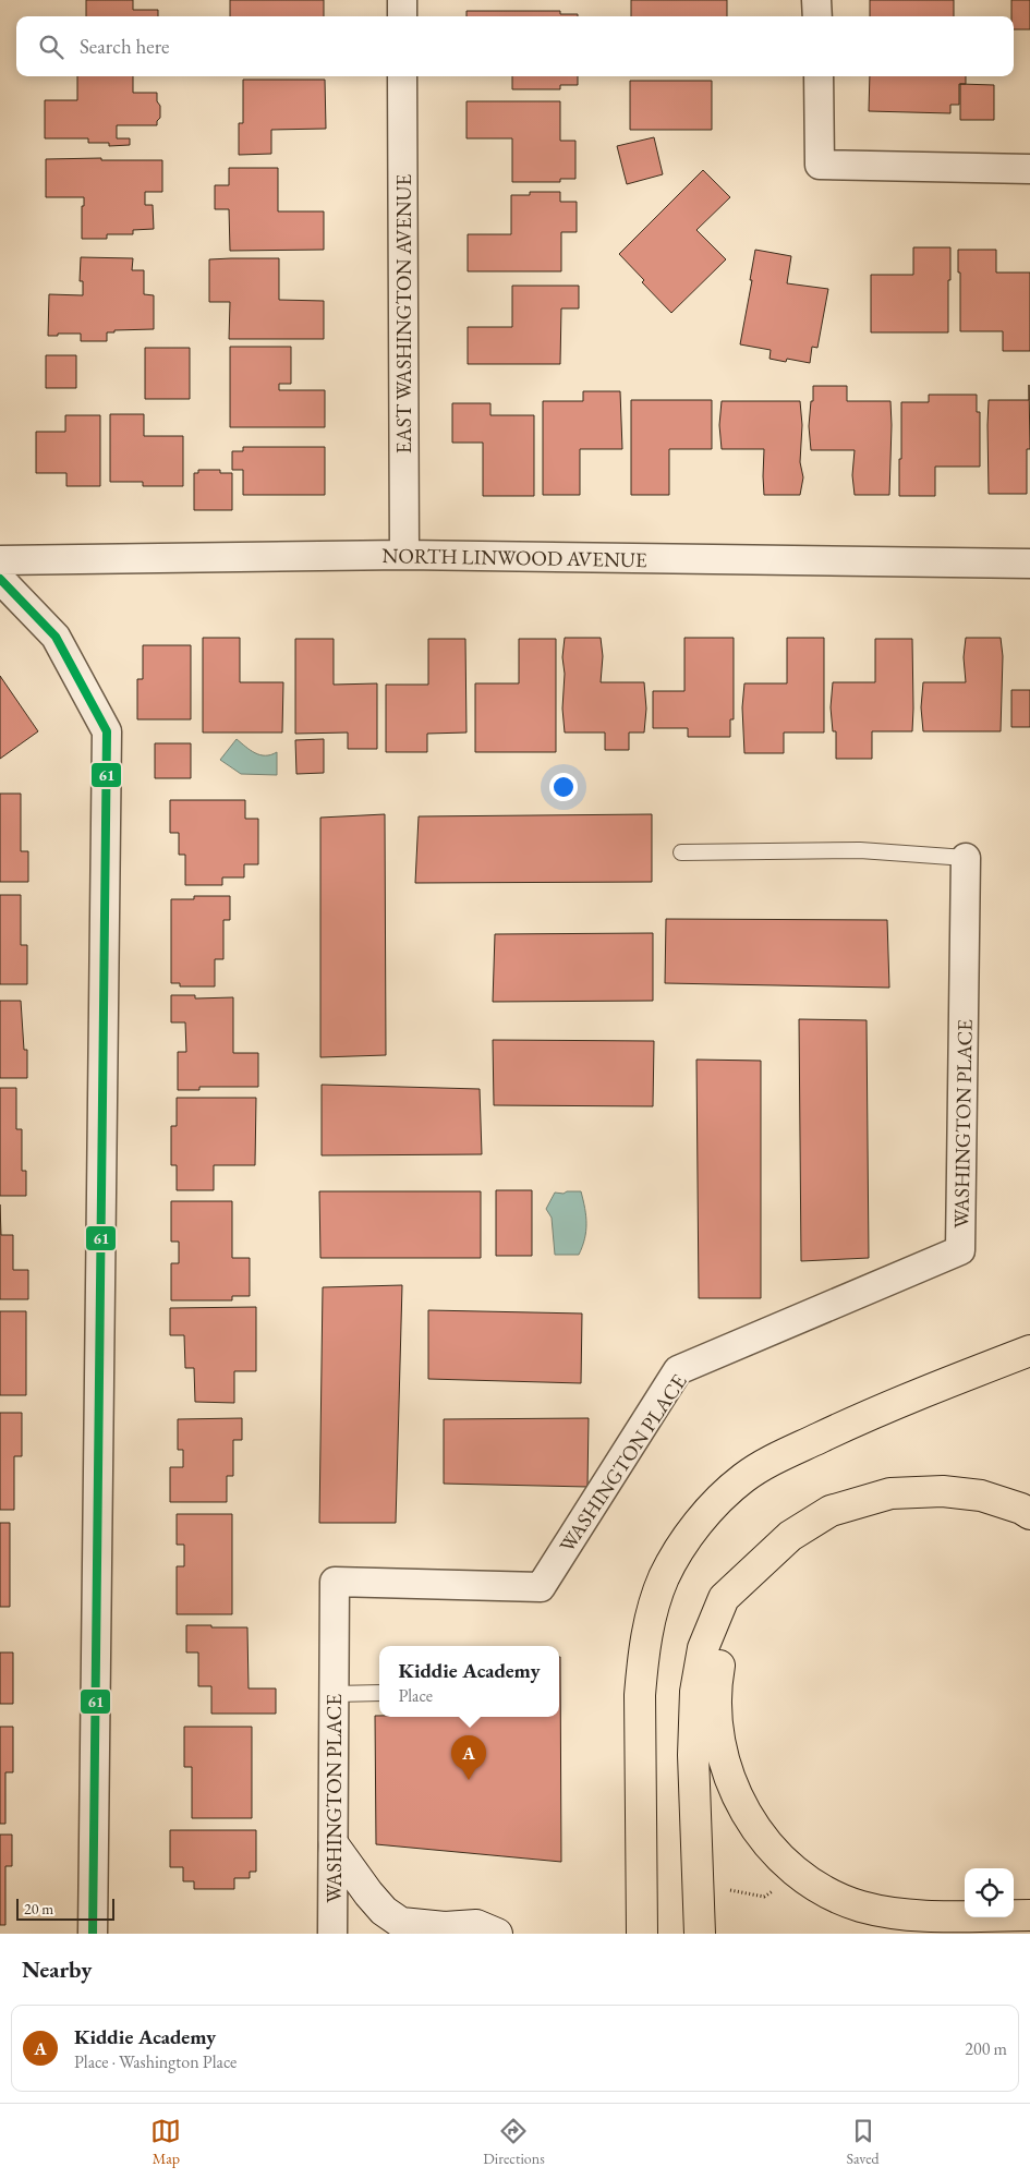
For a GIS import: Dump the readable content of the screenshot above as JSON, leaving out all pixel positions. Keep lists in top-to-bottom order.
{
  "streets": {
    "street": ["EAST WASHINGTON AVENUE", "NORTH LINWOOD AVENUE", "WASHINGTON PLACE"]
  },
  "crossings": [
    ["EAST WASHINGTON AVENUE", "NORTH LINWOOD AVENUE"]
  ],
  "lines": ["transit line 61"],
  "scale_bar": "20 m",
  "page": {
    "search": "Search here",
    "popup": ["Kiddie Academy", "Place"],
    "pins": "A",
    "scale": "20 m",
    "heading": "Nearby",
    "list": [
      {
        "mark": "A",
        "name": "Kiddie Academy",
        "note": "Place · Washington Place",
        "value": "200 m"
      }
    ],
    "nav": ["Map", "Directions", "Saved"]
  }
}
